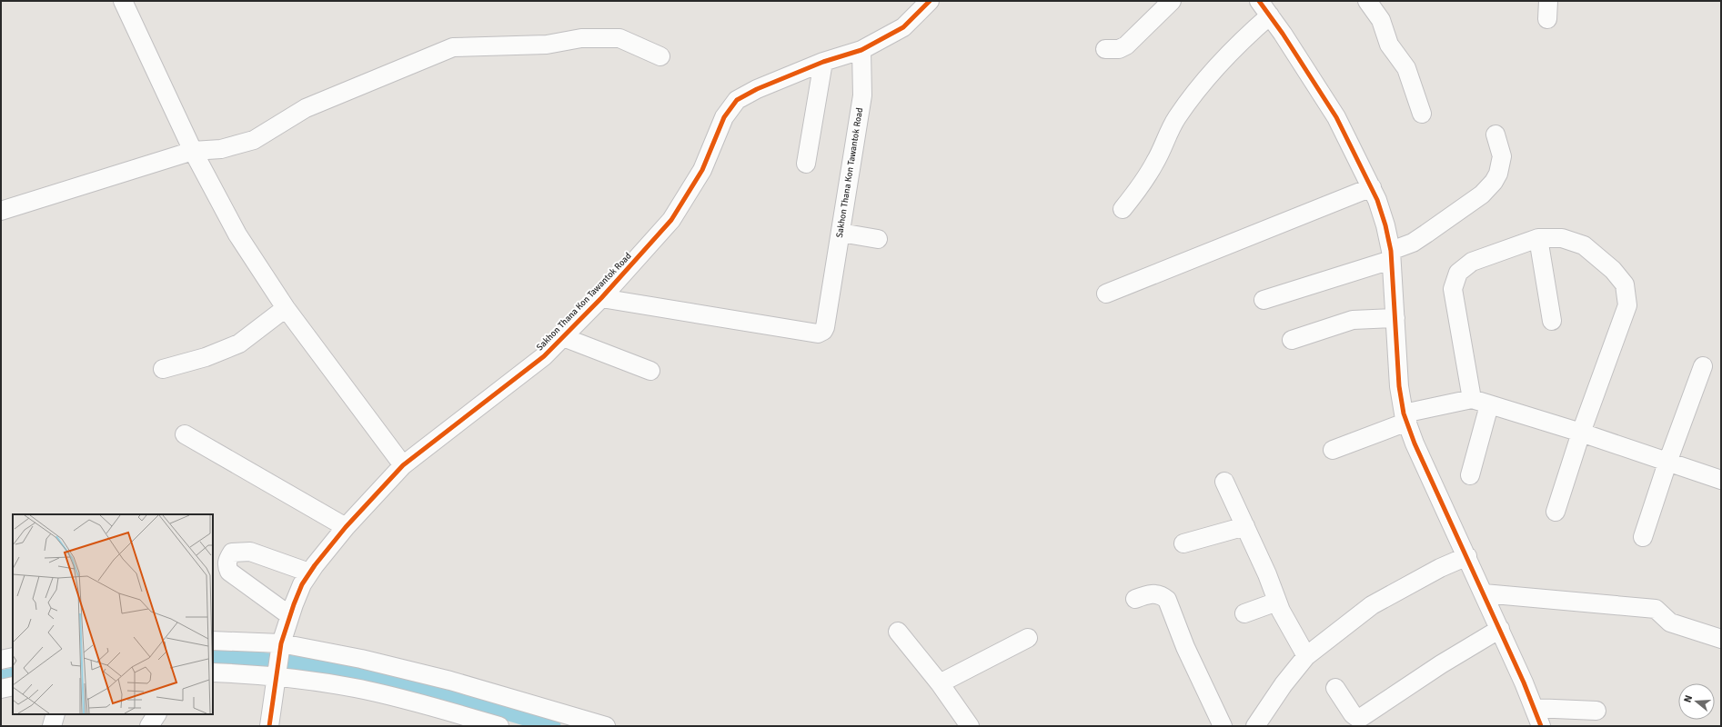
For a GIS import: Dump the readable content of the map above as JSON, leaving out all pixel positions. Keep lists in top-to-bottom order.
{
  "streets": {
    "street": ["Sakhon Thana Kon Tawantok Road"]
  },
  "north": "left"
}
